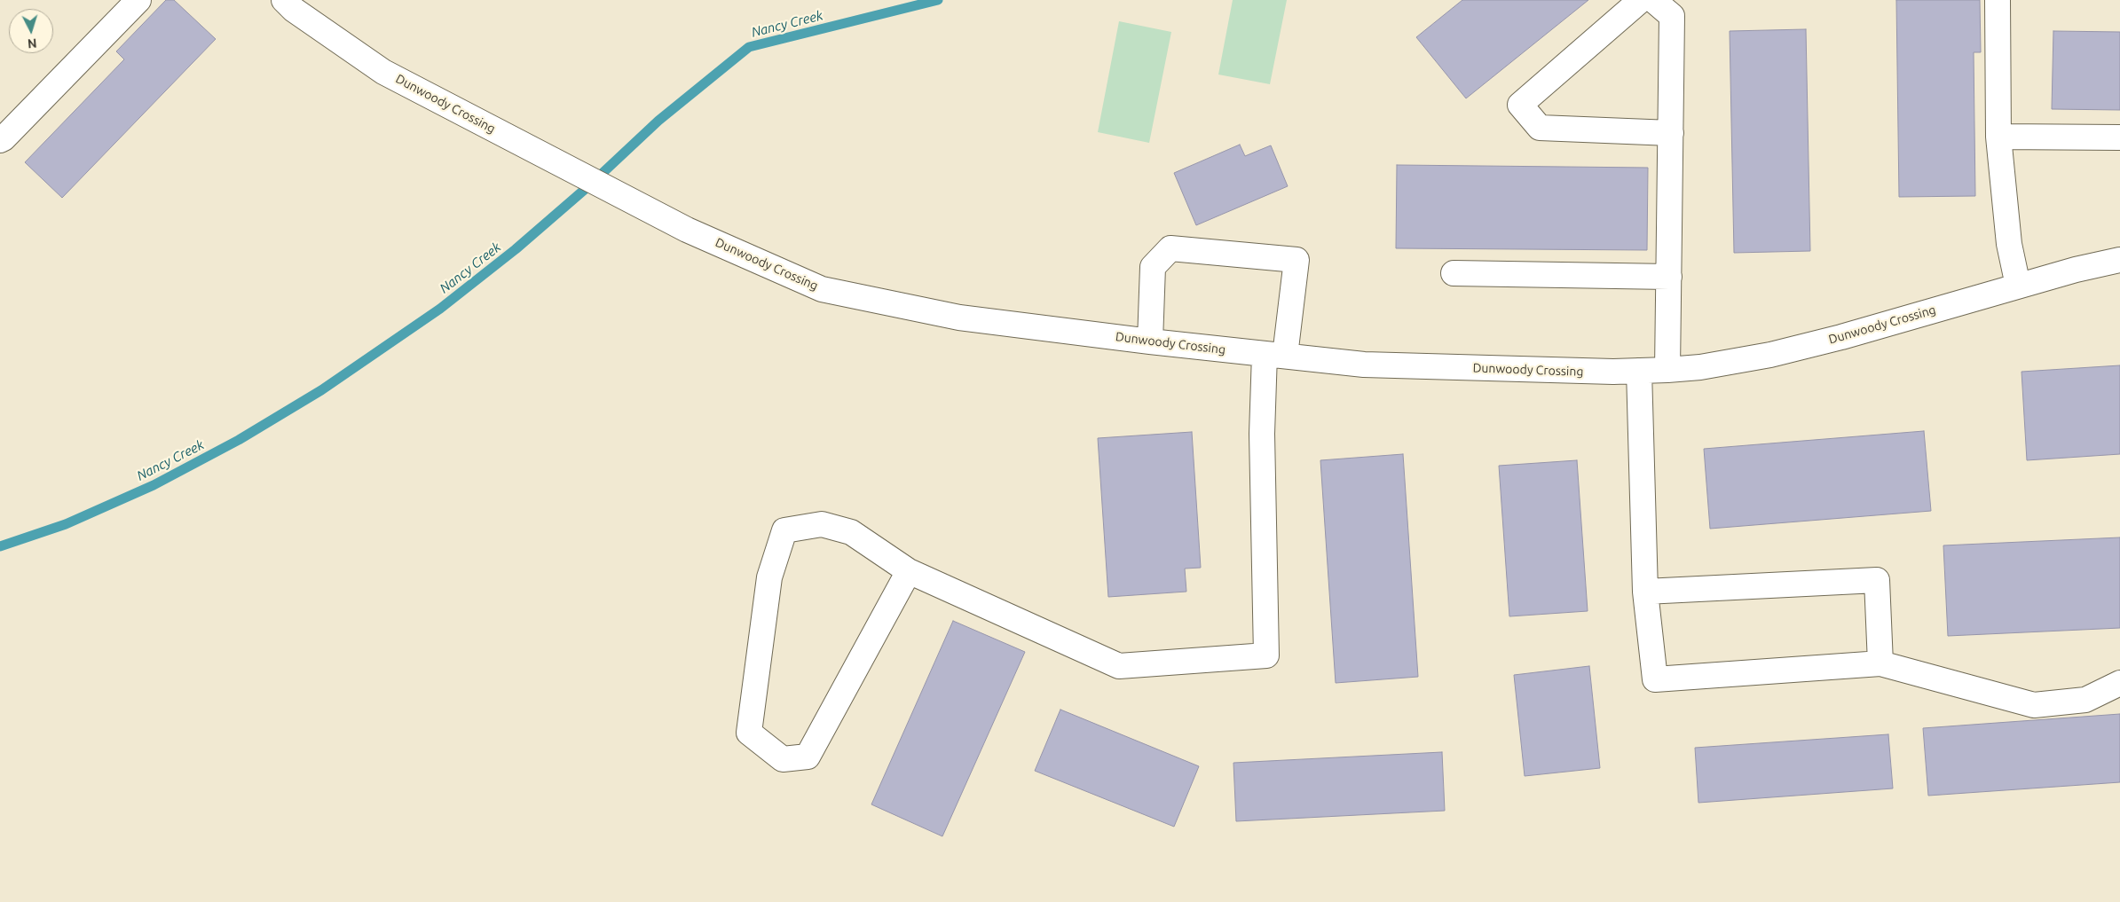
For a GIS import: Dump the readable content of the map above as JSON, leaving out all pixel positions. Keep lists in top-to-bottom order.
{
  "streets": {
    "street": ["Dunwoody Crossing"]
  },
  "water": ["Nancy Creek"],
  "north": "bottom"
}
